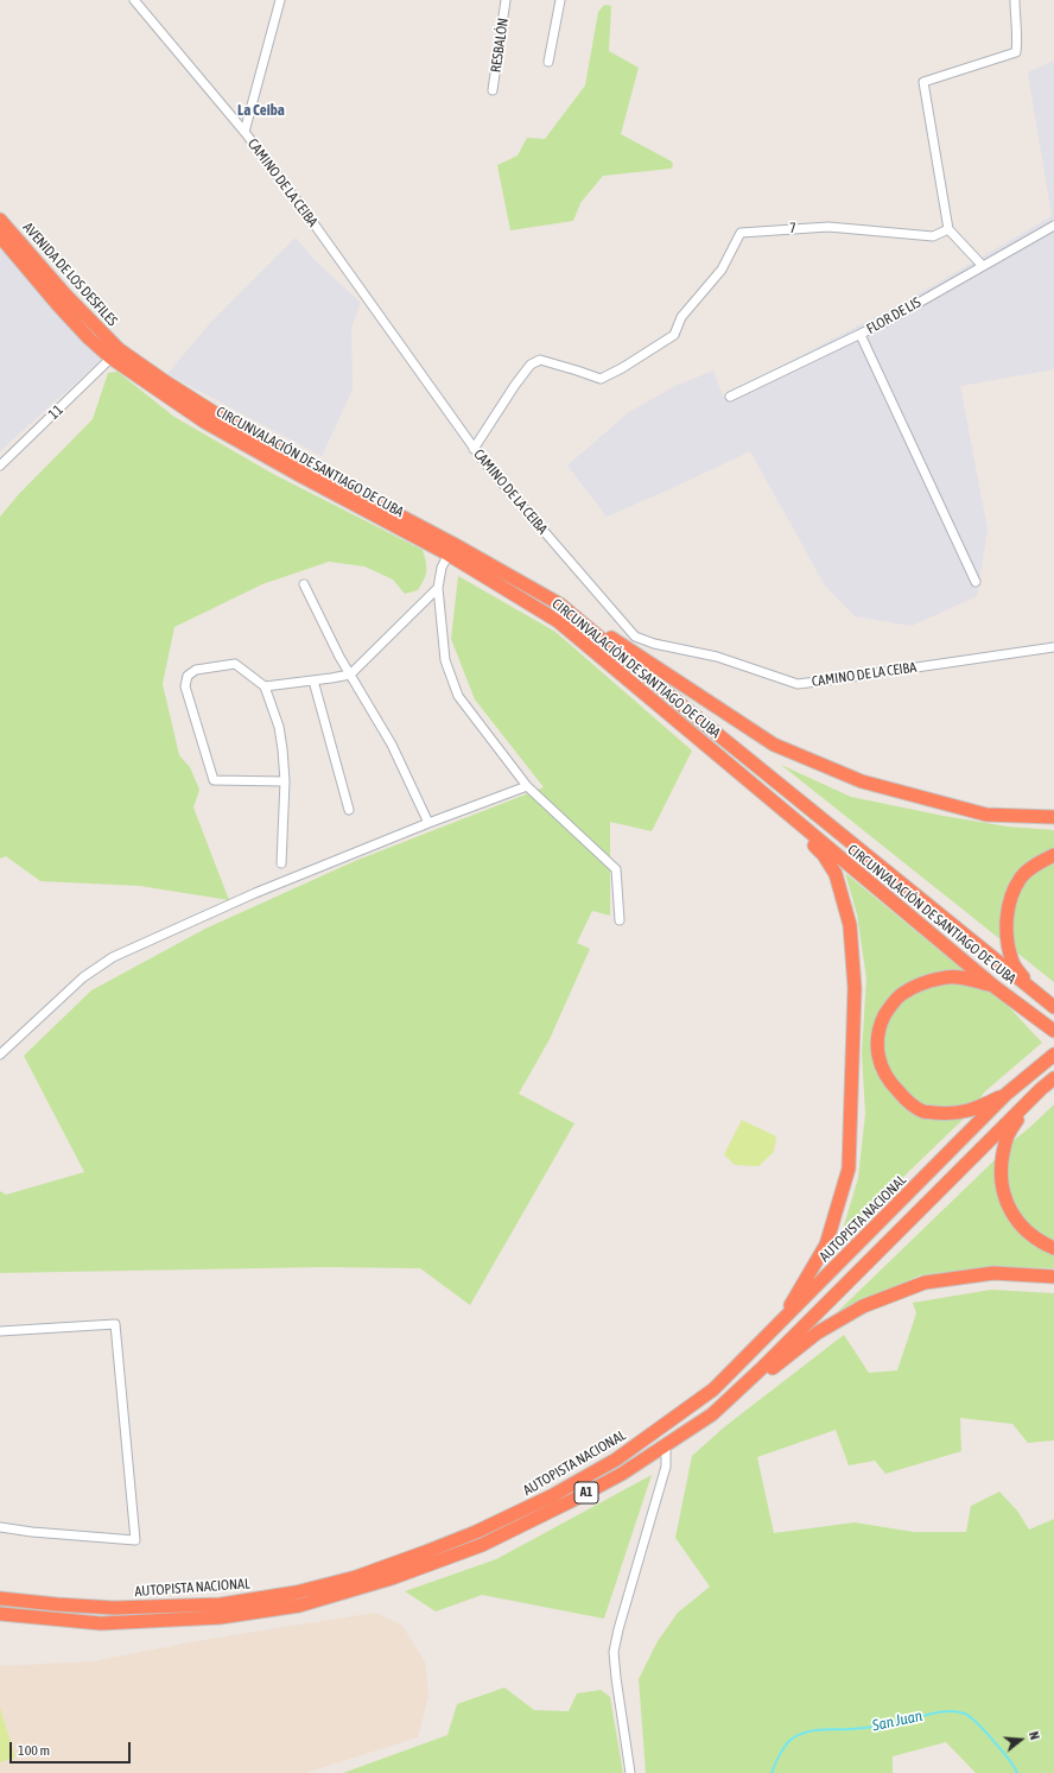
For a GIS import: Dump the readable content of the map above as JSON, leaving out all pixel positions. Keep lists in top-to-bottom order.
{
  "streets": {
    "highway": [
      "AVENIDA DE LOS DESFILES",
      "CIRCUNVALACIÓN DE SANTIAGO DE CUBA",
      "AUTOPISTA NACIONAL",
      "A1"
    ],
    "street": [
      "RESBALÓN",
      "CAMINO DE LA CEIBA",
      "7",
      "FLOR DE LIS",
      "11"
    ]
  },
  "crossings": [
    ["CAMINO DE LA CEIBA", "7"],
    ["AVENIDA DE LOS DESFILES", "11"],
    ["AVENIDA DE LOS DESFILES", "CIRCUNVALACIÓN DE SANTIAGO DE CUBA"],
    ["11", "CIRCUNVALACIÓN DE SANTIAGO DE CUBA"]
  ],
  "districts": ["La Ceiba"],
  "water": ["San Juan"],
  "scale_bar": "100 m",
  "north": "right"
}
